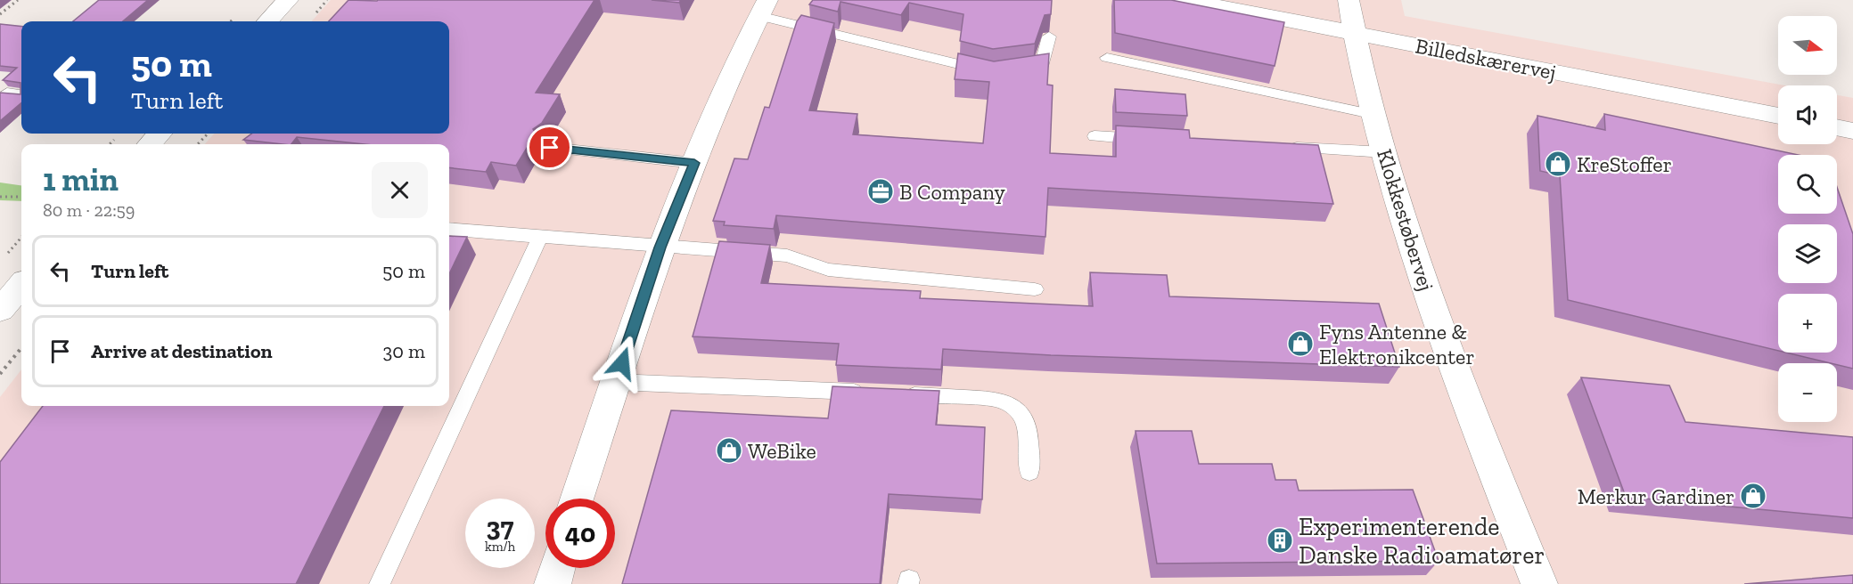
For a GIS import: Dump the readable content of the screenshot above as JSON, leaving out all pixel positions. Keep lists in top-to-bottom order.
{
  "streets": {
    "street": ["Billedskærervej", "Klokkestøbervej"]
  },
  "crossings": [
    ["Billedskærervej", "Klokkestøbervej"]
  ],
  "places": {
    "shop": [
      "KreStoffer",
      "Fyns Antenne & Elektronikcenter",
      "WeBike",
      "Merkur Gardiner"
    ],
    "office": ["B Company"],
    "building": ["Experimenterende Danske Radioamatører"]
  },
  "north": "right",
  "page": {
    "map_buttons": ["+", "−"],
    "turn": ["50 m", "Turn left"],
    "heading": ["1 min", "80 m · 22:59"],
    "list": [
      {
        "name": "Turn left",
        "value": "50 m"
      },
      {
        "name": "Arrive at destination",
        "value": "30 m"
      }
    ],
    "speed": "37 km/h",
    "limit": "40"
  }
}
